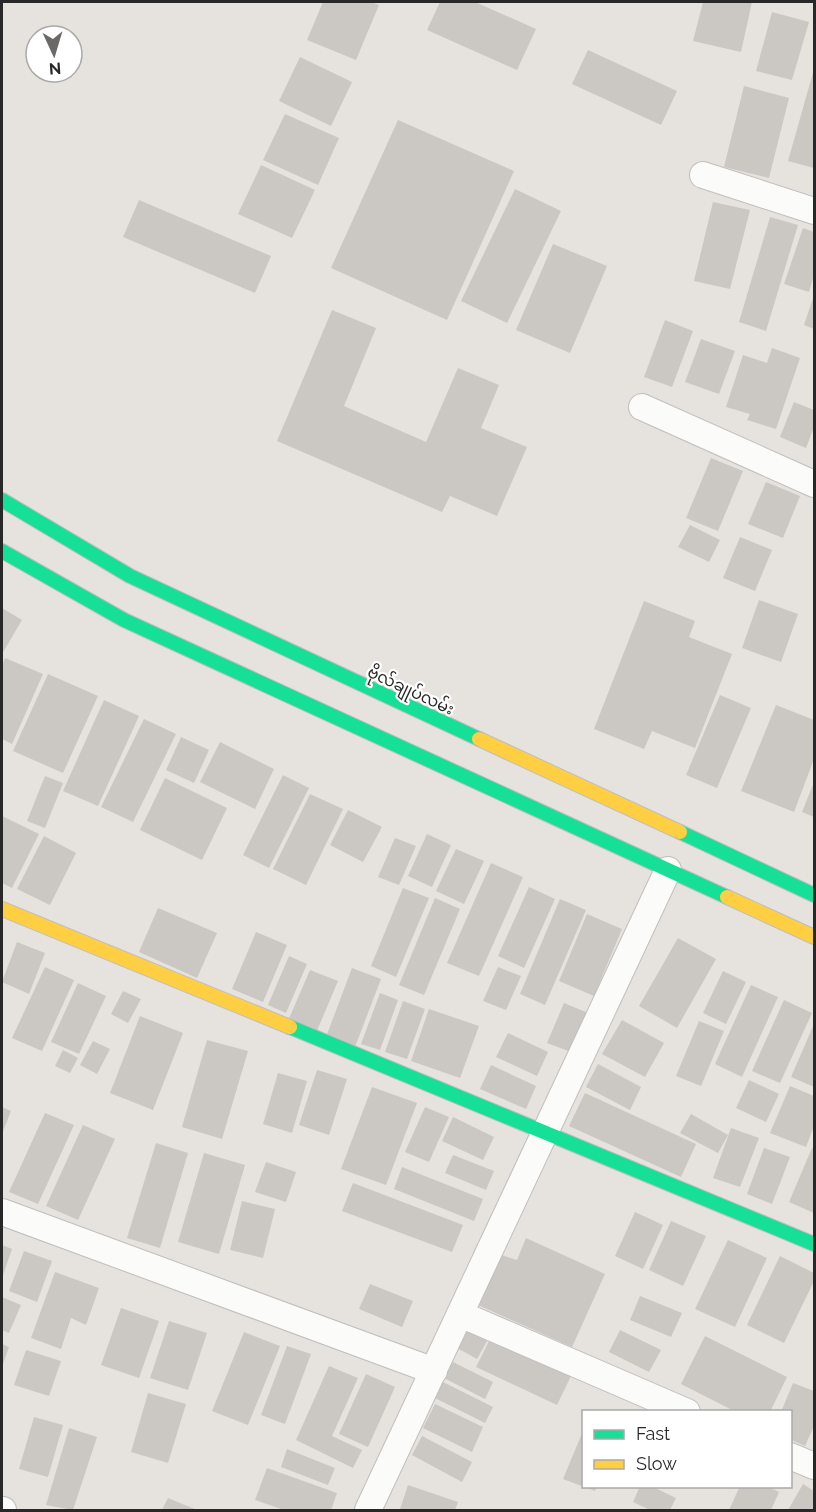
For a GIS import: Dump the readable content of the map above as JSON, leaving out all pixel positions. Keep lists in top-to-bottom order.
{
  "streets": {
    "main road": ["ဗိုလ်ချုပ်လမ်း"]
  },
  "legend": ["Fast", "Slow"],
  "north": "bottom"
}
